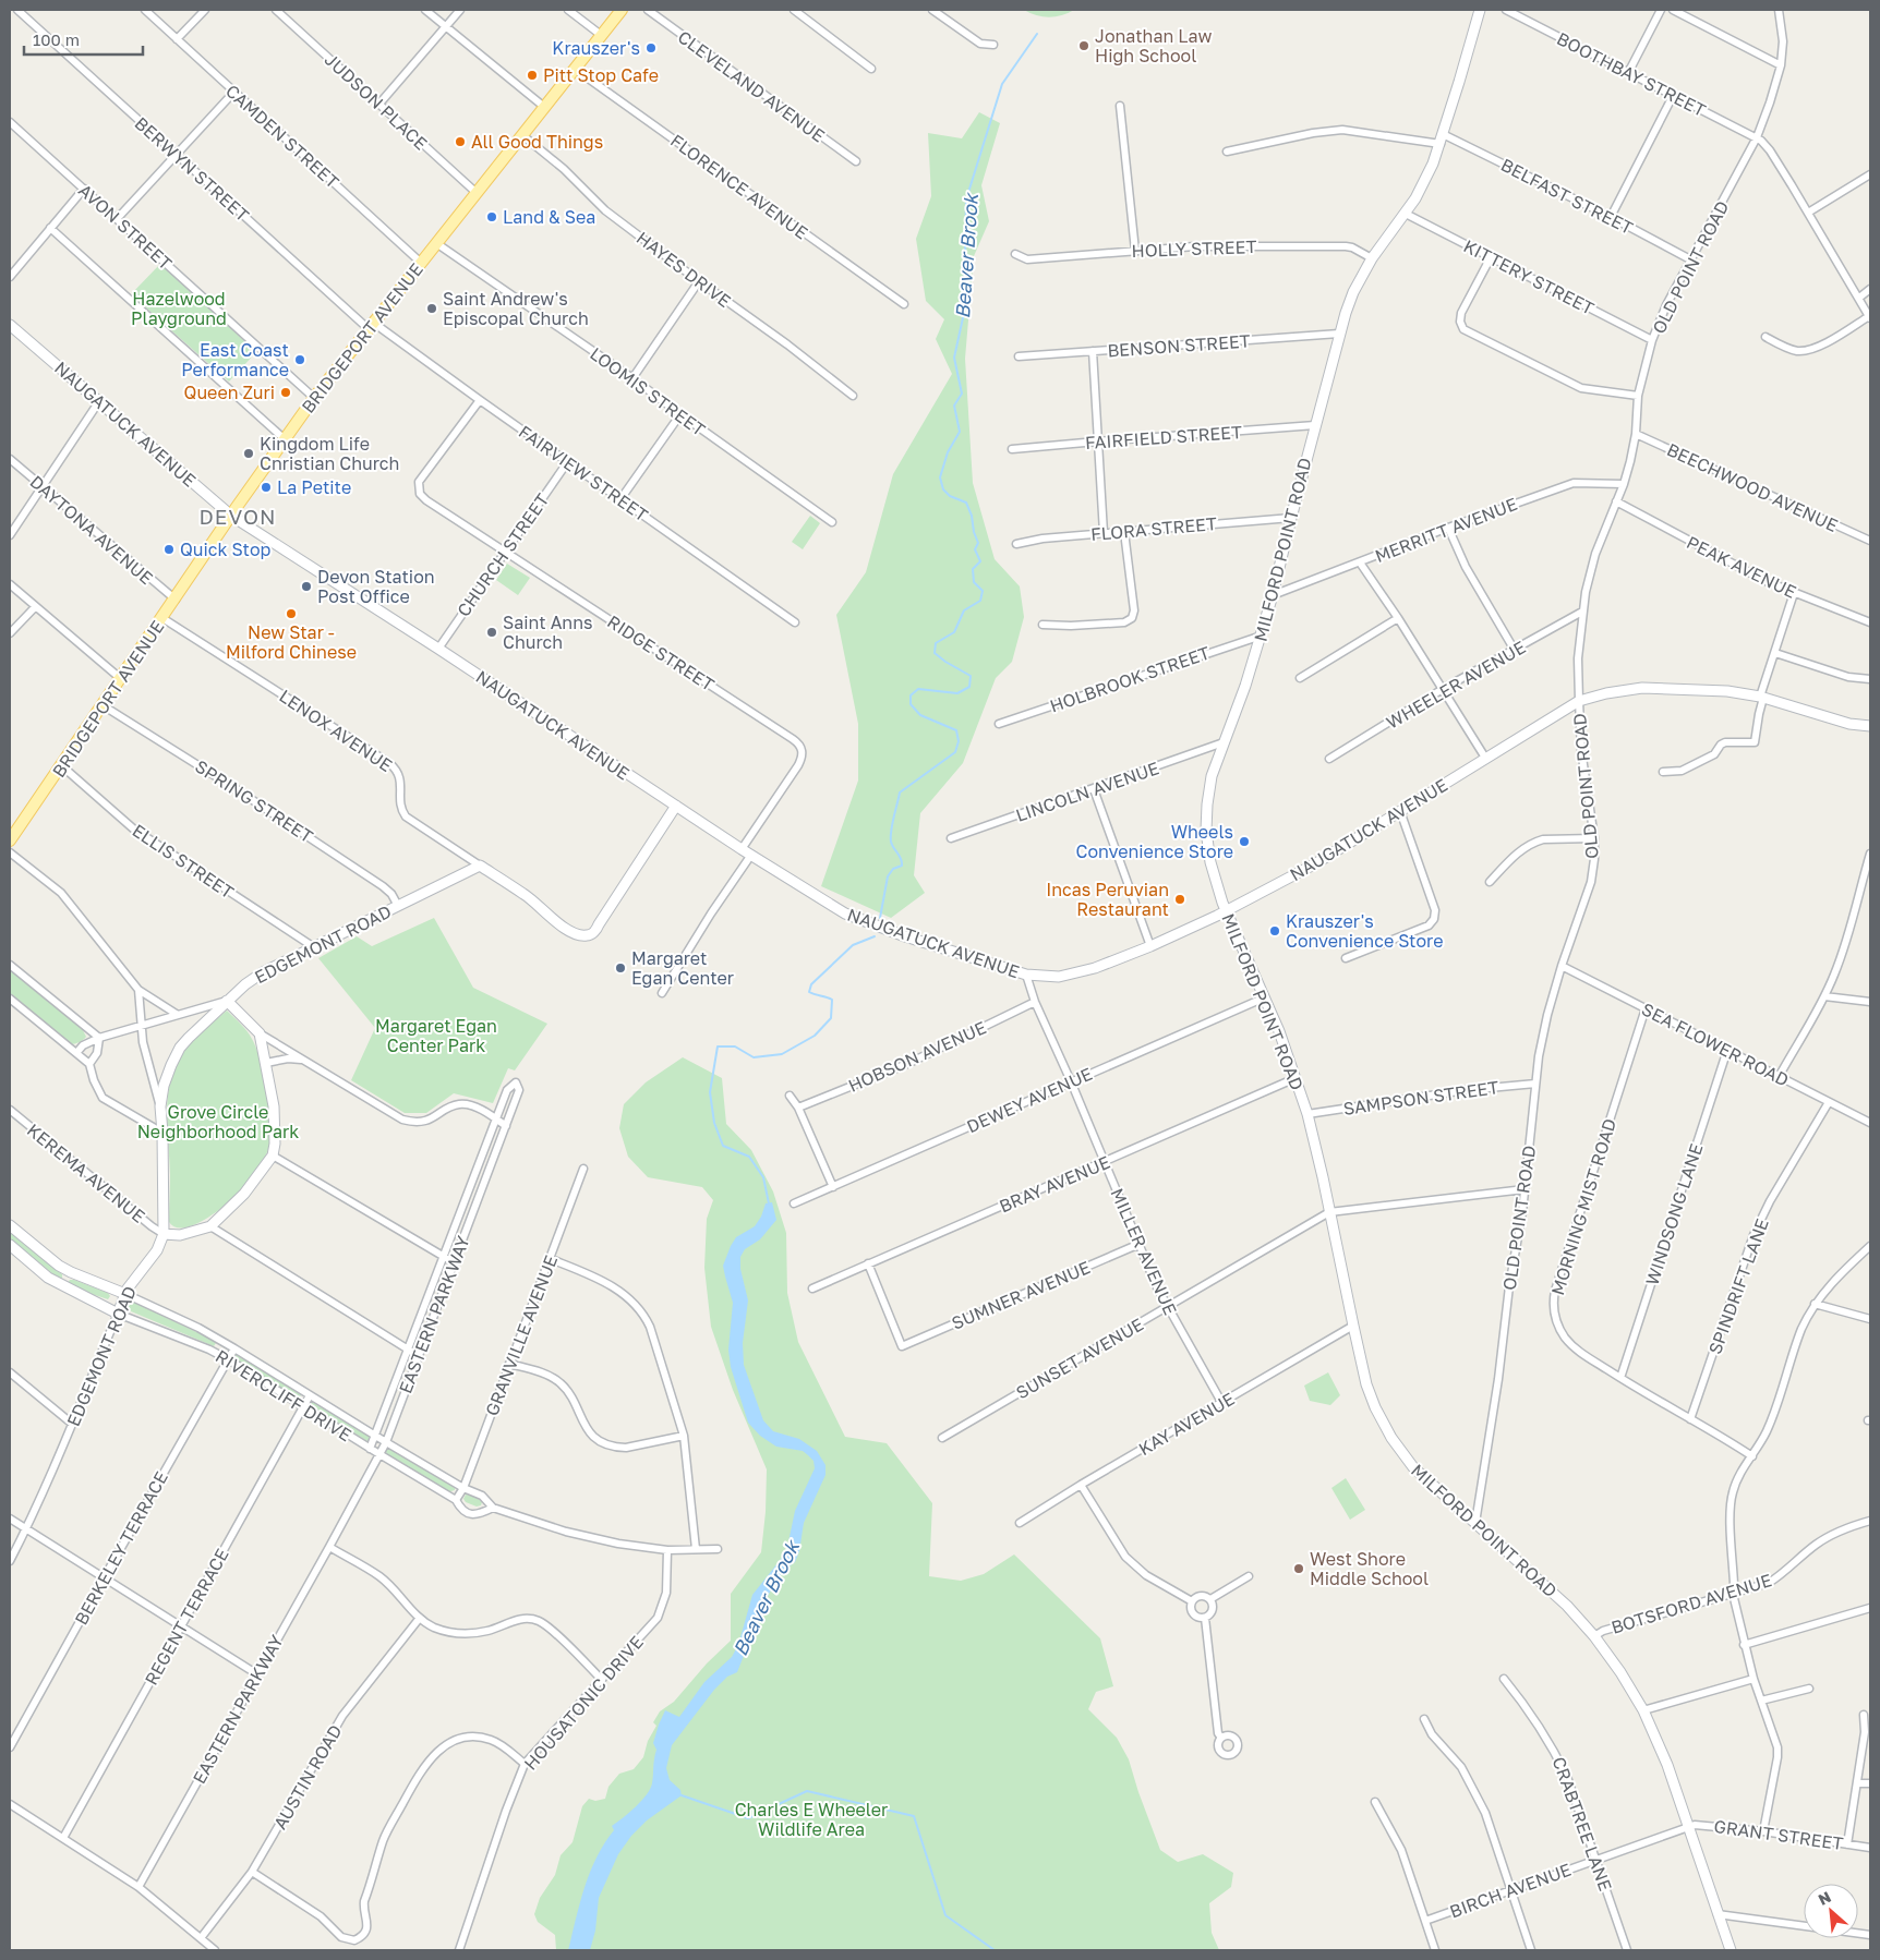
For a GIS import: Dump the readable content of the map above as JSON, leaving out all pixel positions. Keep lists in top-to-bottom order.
{
  "streets": {
    "main road": ["BRIDGEPORT AVENUE"],
    "street": [
      "BOOTHBAY STREET",
      "CLEVELAND AVENUE",
      "JUDSON PLACE",
      "CAMDEN STREET",
      "BERWYN STREET",
      "FLORENCE AVENUE",
      "BELFAST STREET",
      "AVON STREET",
      "HOLLY STREET",
      "OLD POINT ROAD",
      "HAYES DRIVE",
      "KITTERY STREET",
      "BENSON STREET",
      "LOOMIS STREET",
      "NAUGATUCK AVENUE",
      "FAIRFIELD STREET",
      "FAIRVIEW STREET",
      "BEECHWOOD AVENUE",
      "FLORA STREET",
      "DAYTONA AVENUE",
      "MERRITT AVENUE",
      "MILFORD POINT ROAD",
      "CHURCH STREET",
      "PEAK AVENUE",
      "RIDGE STREET",
      "HOLBROOK STREET",
      "WHEELER AVENUE",
      "LENOX AVENUE",
      "LINCOLN AVENUE",
      "SPRING STREET",
      "ELLIS STREET",
      "EDGEMONT ROAD",
      "SEA FLOWER ROAD",
      "HOBSON AVENUE",
      "SAMPSON STREET",
      "DEWEY AVENUE",
      "KEREMA AVENUE",
      "BRAY AVENUE",
      "MORNING MIST ROAD",
      "WINDSONG LANE",
      "MILLER AVENUE",
      "SPINDRIFT LANE",
      "SUMNER AVENUE",
      "EASTERN PARKWAY",
      "GRANVILLE AVENUE",
      "SUNSET AVENUE",
      "RIVERCLIFF DRIVE",
      "KAY AVENUE",
      "BERKELEY TERRACE",
      "BOTSFORD AVENUE",
      "REGENT TERRACE",
      "HOUSATONIC DRIVE",
      "AUSTIN ROAD",
      "CRABTREE LANE",
      "GRANT STREET",
      "BIRCH AVENUE"
    ]
  },
  "crossings": [
    ["BOOTHBAY STREET", "OLD POINT ROAD"],
    ["JUDSON PLACE", "BRIDGEPORT AVENUE"],
    ["CAMDEN STREET", "BRIDGEPORT AVENUE"],
    ["BERWYN STREET", "BRIDGEPORT AVENUE"],
    ["BERWYN STREET", "FAIRVIEW STREET"],
    ["FLORENCE AVENUE", "BRIDGEPORT AVENUE"],
    ["BELFAST STREET", "OLD POINT ROAD"],
    ["BELFAST STREET", "MILFORD POINT ROAD"],
    ["AVON STREET", "BRIDGEPORT AVENUE"],
    ["HOLLY STREET", "MILFORD POINT ROAD"],
    ["OLD POINT ROAD", "KITTERY STREET"],
    ["OLD POINT ROAD", "NAUGATUCK AVENUE"],
    ["OLD POINT ROAD", "BEECHWOOD AVENUE"],
    ["OLD POINT ROAD", "MERRITT AVENUE"],
    ["OLD POINT ROAD", "MILFORD POINT ROAD"],
    ["OLD POINT ROAD", "PEAK AVENUE"],
    ["OLD POINT ROAD", "WHEELER AVENUE"],
    ["OLD POINT ROAD", "SEA FLOWER ROAD"],
    ["OLD POINT ROAD", "SAMPSON STREET"],
    ["HAYES DRIVE", "BRIDGEPORT AVENUE"],
    ["KITTERY STREET", "MILFORD POINT ROAD"],
    ["BRIDGEPORT AVENUE", "LOOMIS STREET"],
    ["BRIDGEPORT AVENUE", "NAUGATUCK AVENUE"],
    ["BRIDGEPORT AVENUE", "FAIRVIEW STREET"],
    ["BRIDGEPORT AVENUE", "DAYTONA AVENUE"],
    ["BRIDGEPORT AVENUE", "LENOX AVENUE"],
    ["BRIDGEPORT AVENUE", "SPRING STREET"],
    ["BRIDGEPORT AVENUE", "ELLIS STREET"],
    ["BENSON STREET", "MILFORD POINT ROAD"],
    ["NAUGATUCK AVENUE", "MILFORD POINT ROAD"],
    ["NAUGATUCK AVENUE", "CHURCH STREET"],
    ["NAUGATUCK AVENUE", "RIDGE STREET"],
    ["NAUGATUCK AVENUE", "LENOX AVENUE"],
    ["NAUGATUCK AVENUE", "MILLER AVENUE"],
    ["FAIRFIELD STREET", "MILFORD POINT ROAD"],
    ["FAIRVIEW STREET", "CHURCH STREET"],
    ["FAIRVIEW STREET", "RIDGE STREET"],
    ["FLORA STREET", "MILFORD POINT ROAD"],
    ["MERRITT AVENUE", "MILFORD POINT ROAD"],
    ["MILFORD POINT ROAD", "HOLBROOK STREET"],
    ["MILFORD POINT ROAD", "LINCOLN AVENUE"],
    ["MILFORD POINT ROAD", "SAMPSON STREET"],
    ["MILFORD POINT ROAD", "DEWEY AVENUE"],
    ["MILFORD POINT ROAD", "BRAY AVENUE"],
    ["MILFORD POINT ROAD", "SUNSET AVENUE"],
    ["MILFORD POINT ROAD", "KAY AVENUE"],
    ["MILFORD POINT ROAD", "BOTSFORD AVENUE"],
    ["MILFORD POINT ROAD", "GRANT STREET"],
    ["MILFORD POINT ROAD", "BIRCH AVENUE"],
    ["CHURCH STREET", "RIDGE STREET"],
    ["LENOX AVENUE", "EDGEMONT ROAD"],
    ["SPRING STREET", "EDGEMONT ROAD"],
    ["ELLIS STREET", "EDGEMONT ROAD"],
    ["EDGEMONT ROAD", "KEREMA AVENUE"],
    ["EDGEMONT ROAD", "RIVERCLIFF DRIVE"],
    ["SEA FLOWER ROAD", "MORNING MIST ROAD"],
    ["SEA FLOWER ROAD", "WINDSONG LANE"],
    ["SEA FLOWER ROAD", "SPINDRIFT LANE"],
    ["HOBSON AVENUE", "MILLER AVENUE"],
    ["DEWEY AVENUE", "MILLER AVENUE"],
    ["BRAY AVENUE", "MILLER AVENUE"],
    ["BRAY AVENUE", "SUMNER AVENUE"],
    ["MORNING MIST ROAD", "WINDSONG LANE"],
    ["MORNING MIST ROAD", "SPINDRIFT LANE"],
    ["MILLER AVENUE", "SUMNER AVENUE"],
    ["MILLER AVENUE", "SUNSET AVENUE"],
    ["MILLER AVENUE", "KAY AVENUE"],
    ["EASTERN PARKWAY", "RIVERCLIFF DRIVE"],
    ["GRANVILLE AVENUE", "RIVERCLIFF DRIVE"],
    ["RIVERCLIFF DRIVE", "BERKELEY TERRACE"],
    ["RIVERCLIFF DRIVE", "REGENT TERRACE"],
    ["RIVERCLIFF DRIVE", "HOUSATONIC DRIVE"],
    ["CRABTREE LANE", "BIRCH AVENUE"],
    ["GRANT STREET", "BIRCH AVENUE"]
  ],
  "districts": ["DEVON"],
  "water": ["Beaver Brook"],
  "parks": [
    "Hazelwood Playground",
    "Margaret Egan Center Park",
    "Grove Circle Neighborhood Park",
    "Charles E Wheeler Wildlife Area"
  ],
  "places": [
    "Jonathan Law High School",
    "Krauszer's",
    "Pitt Stop Cafe",
    "All Good Things",
    "Land & Sea",
    "Saint Andrew's Episcopal Church",
    "East Coast Performance",
    "Queen Zuri",
    "Kingdom Life Cnristian Church",
    "La Petite",
    "Quick Stop",
    "Devon Station Post Office",
    "New Star - Milford Chinese",
    "Saint Anns Church",
    "Wheels Convenience Store",
    "Incas Peruvian Restaurant",
    "Krauszer's Convenience Store",
    "Margaret Egan Center",
    "West Shore Middle School"
  ],
  "scale_bar": "100 m",
  "north": "top left"
}
